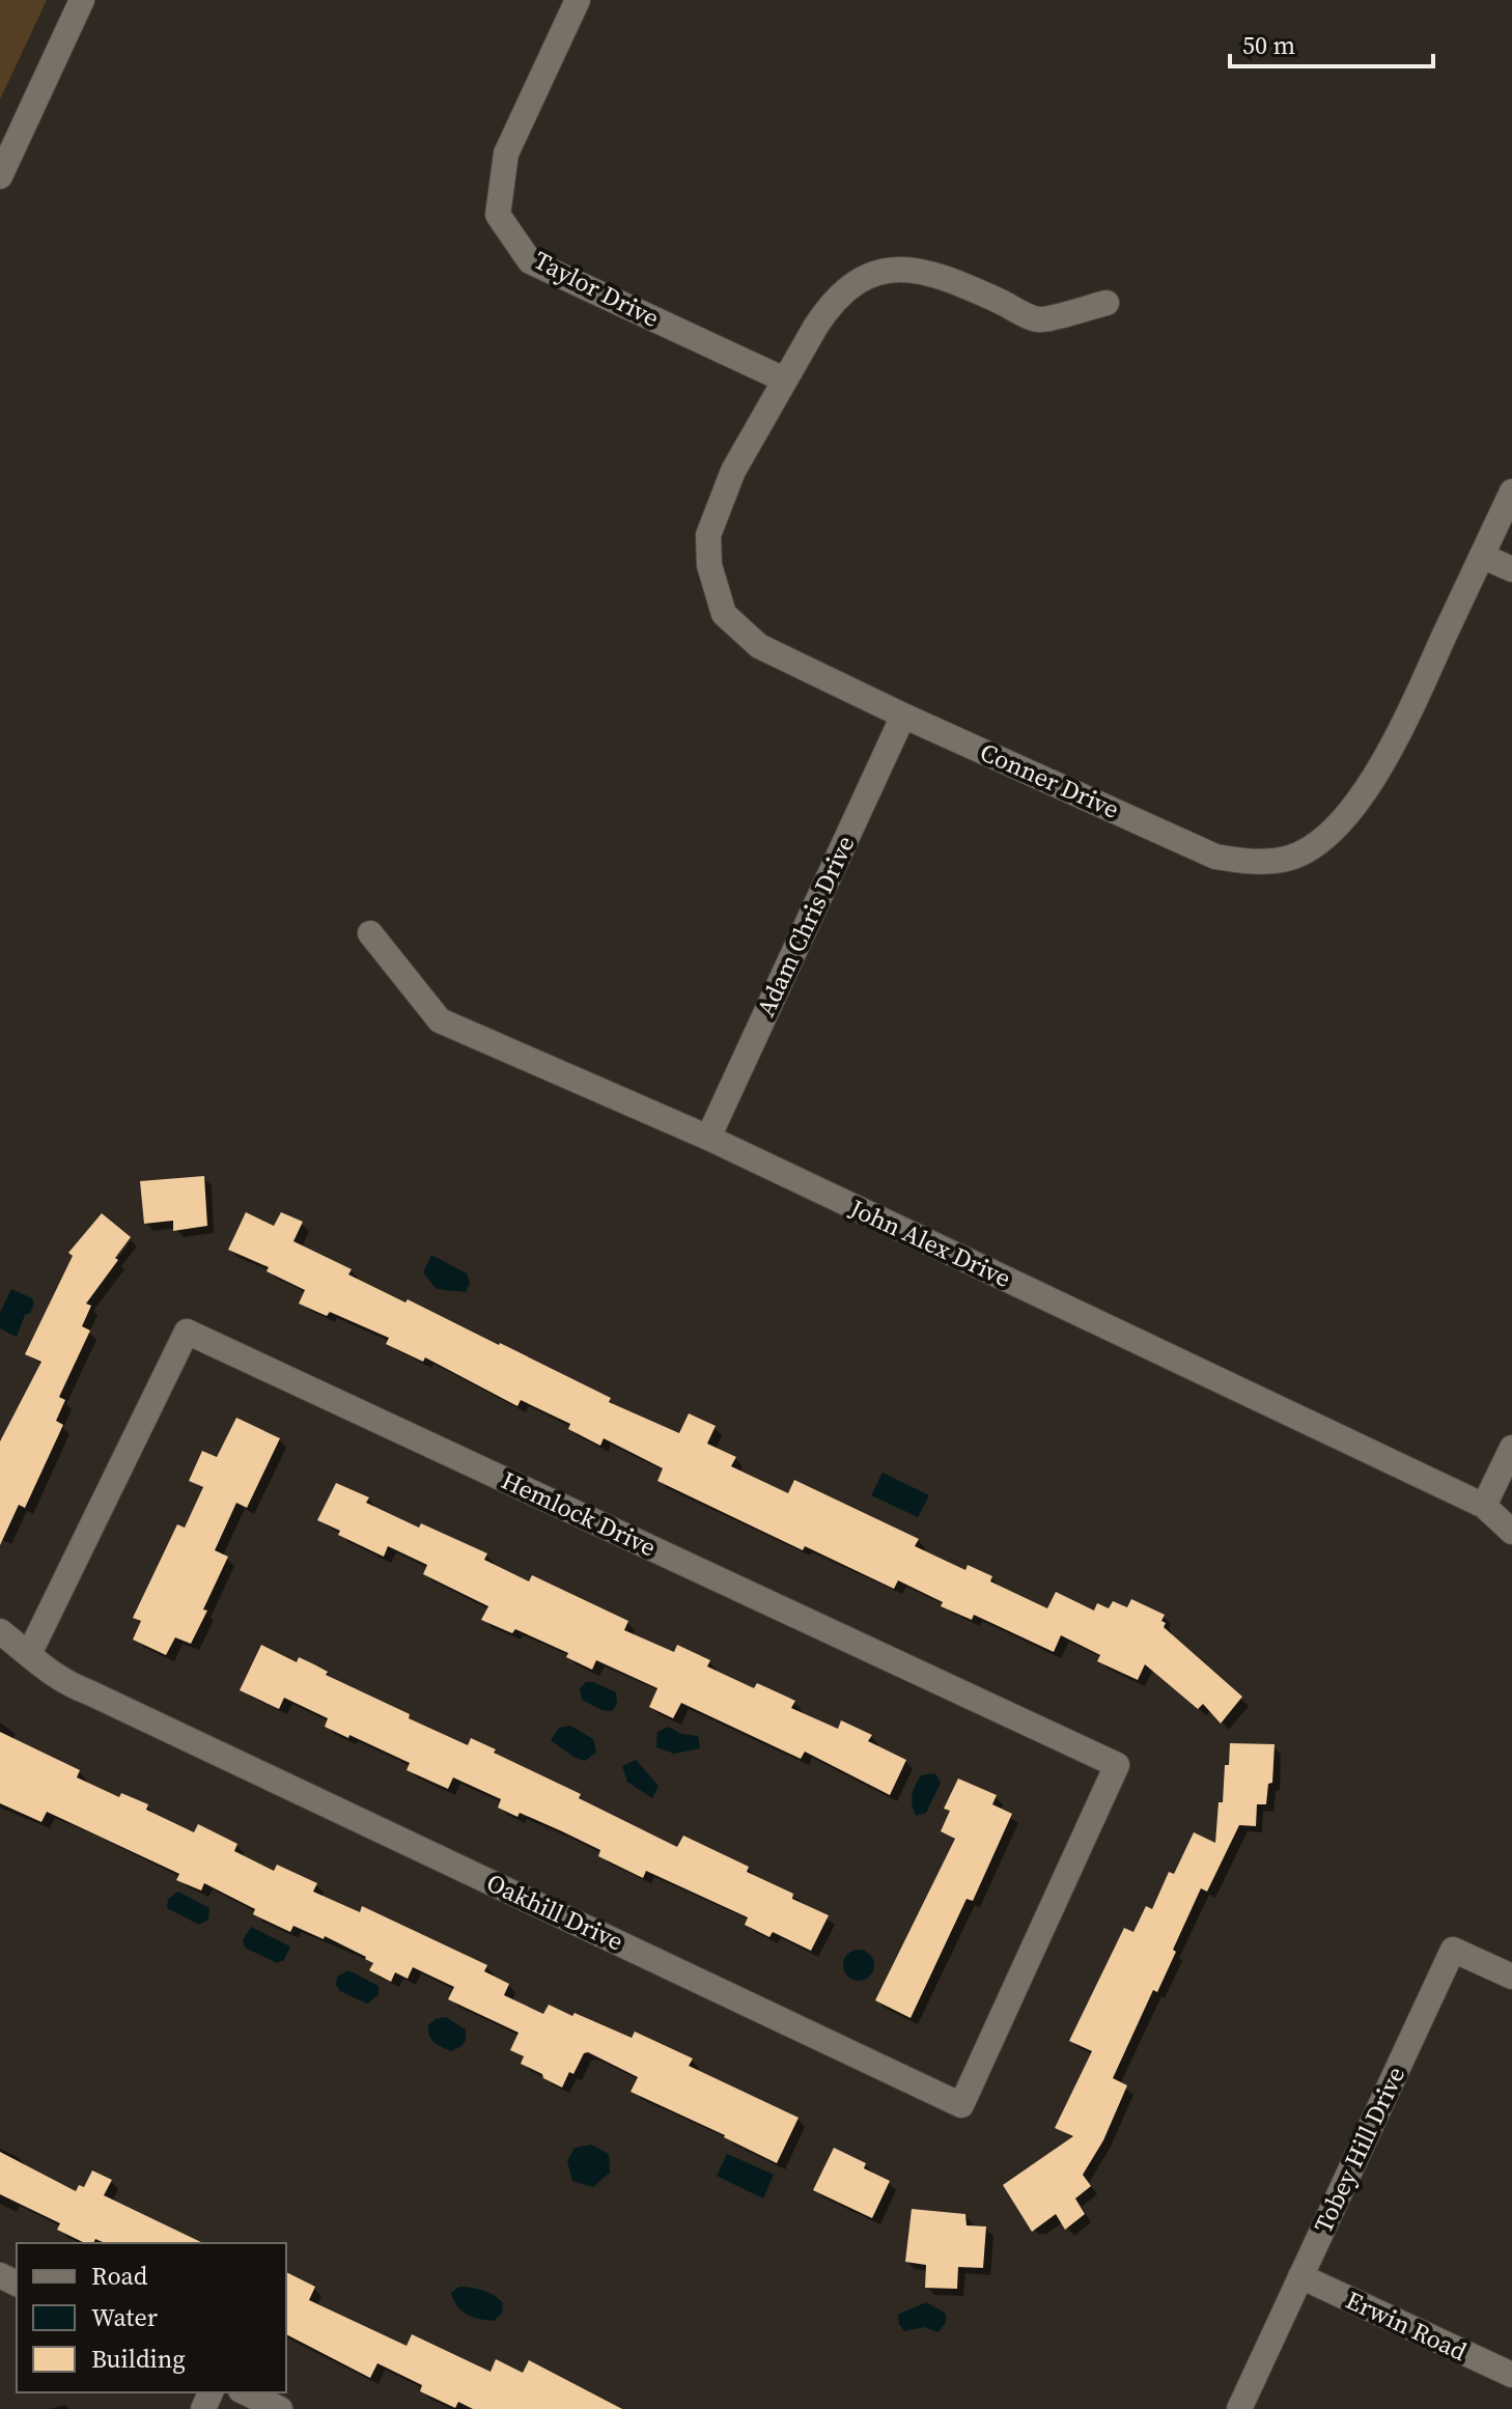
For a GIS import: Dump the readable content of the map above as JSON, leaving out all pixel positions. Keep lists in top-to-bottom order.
{
  "streets": {
    "street": [
      "Taylor Drive",
      "Conner Drive",
      "Adam Chris Drive",
      "John Alex Drive",
      "Hemlock Drive",
      "Oakhill Drive",
      "Tobey Hill Drive",
      "Erwin Road"
    ]
  },
  "crossings": [
    ["Taylor Drive", "Conner Drive"],
    ["Conner Drive", "Adam Chris Drive"],
    ["Adam Chris Drive", "John Alex Drive"],
    ["Hemlock Drive", "Oakhill Drive"],
    ["Tobey Hill Drive", "Erwin Road"]
  ],
  "legend": ["Road", "Water", "Building"],
  "scale_bar": "50 m"
}
